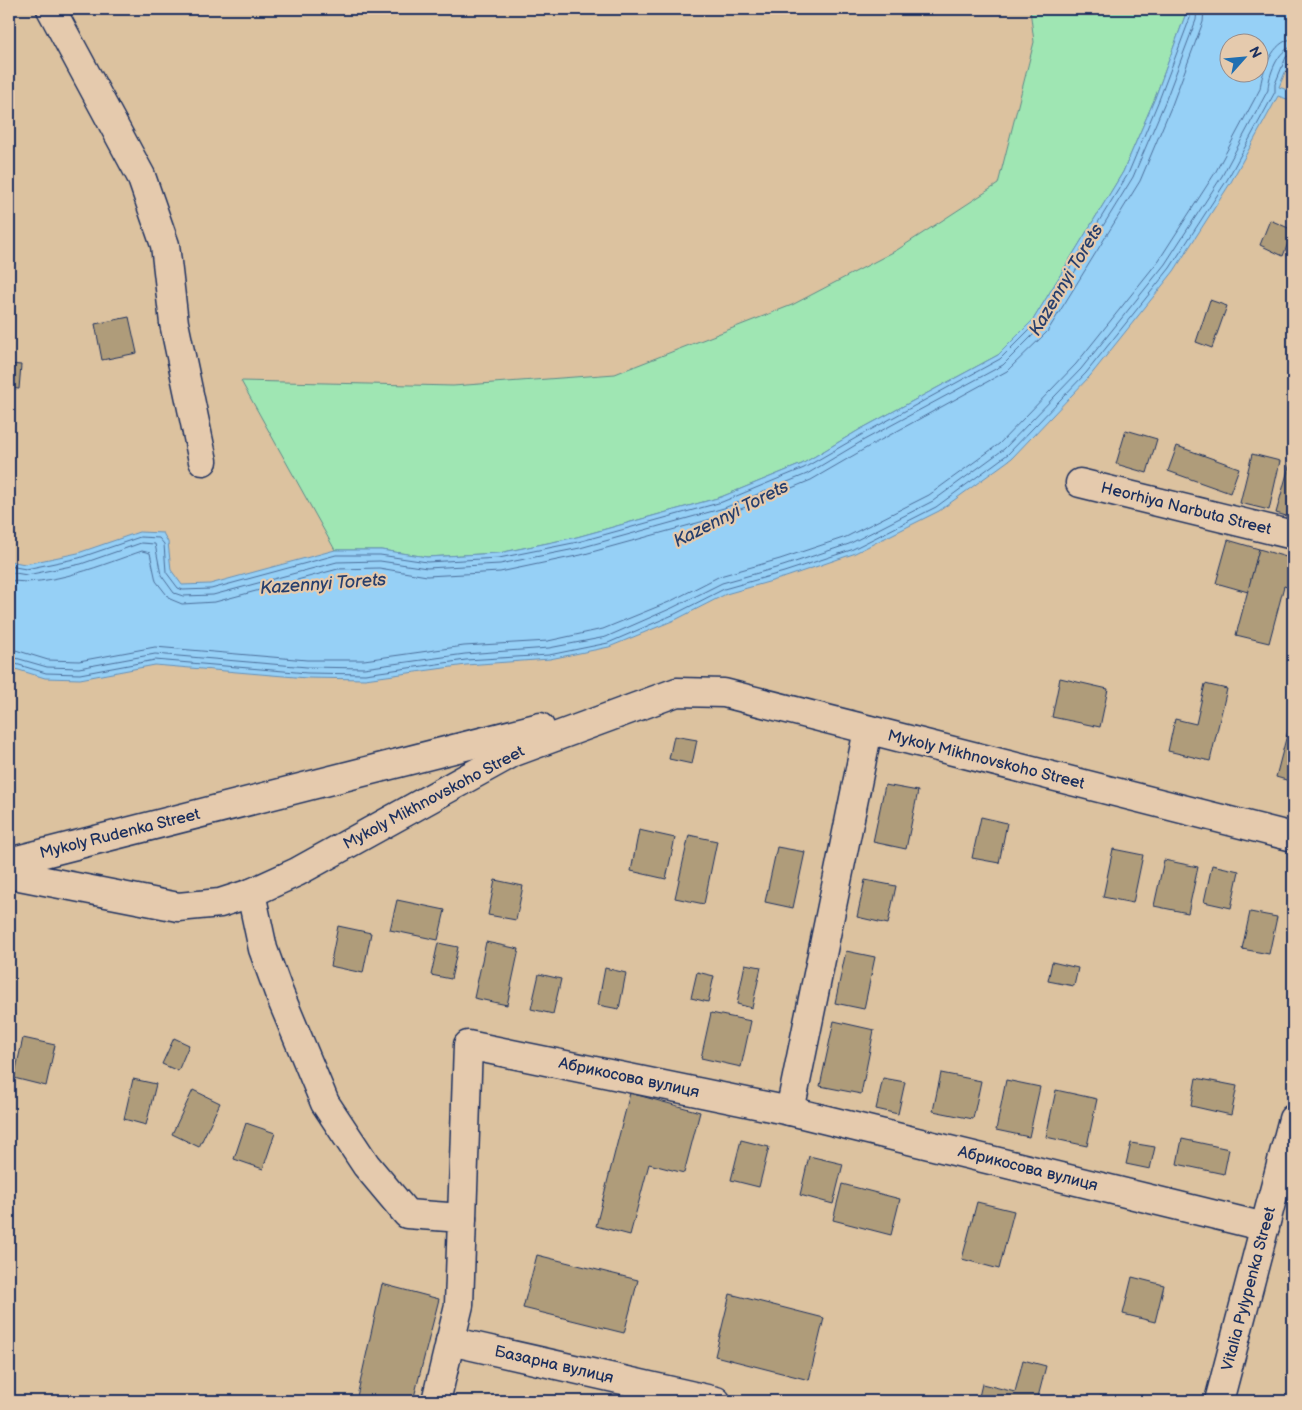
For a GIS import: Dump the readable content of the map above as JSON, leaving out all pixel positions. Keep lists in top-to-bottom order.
{
  "streets": {
    "street": [
      "Heorhiya Narbuta Street",
      "Mykoly Mikhnovskoho Street",
      "Mykoly Rudenka Street",
      "Абрикосова вулиця",
      "Vitalia Pylypenka Street",
      "Базарна вулиця"
    ]
  },
  "crossings": [
    ["Mykoly Mikhnovskoho Street", "Mykoly Rudenka Street"],
    ["Абрикосова вулиця", "Vitalia Pylypenka Street"]
  ],
  "water": ["Kazennyi Torets"],
  "north": "top right"
}
